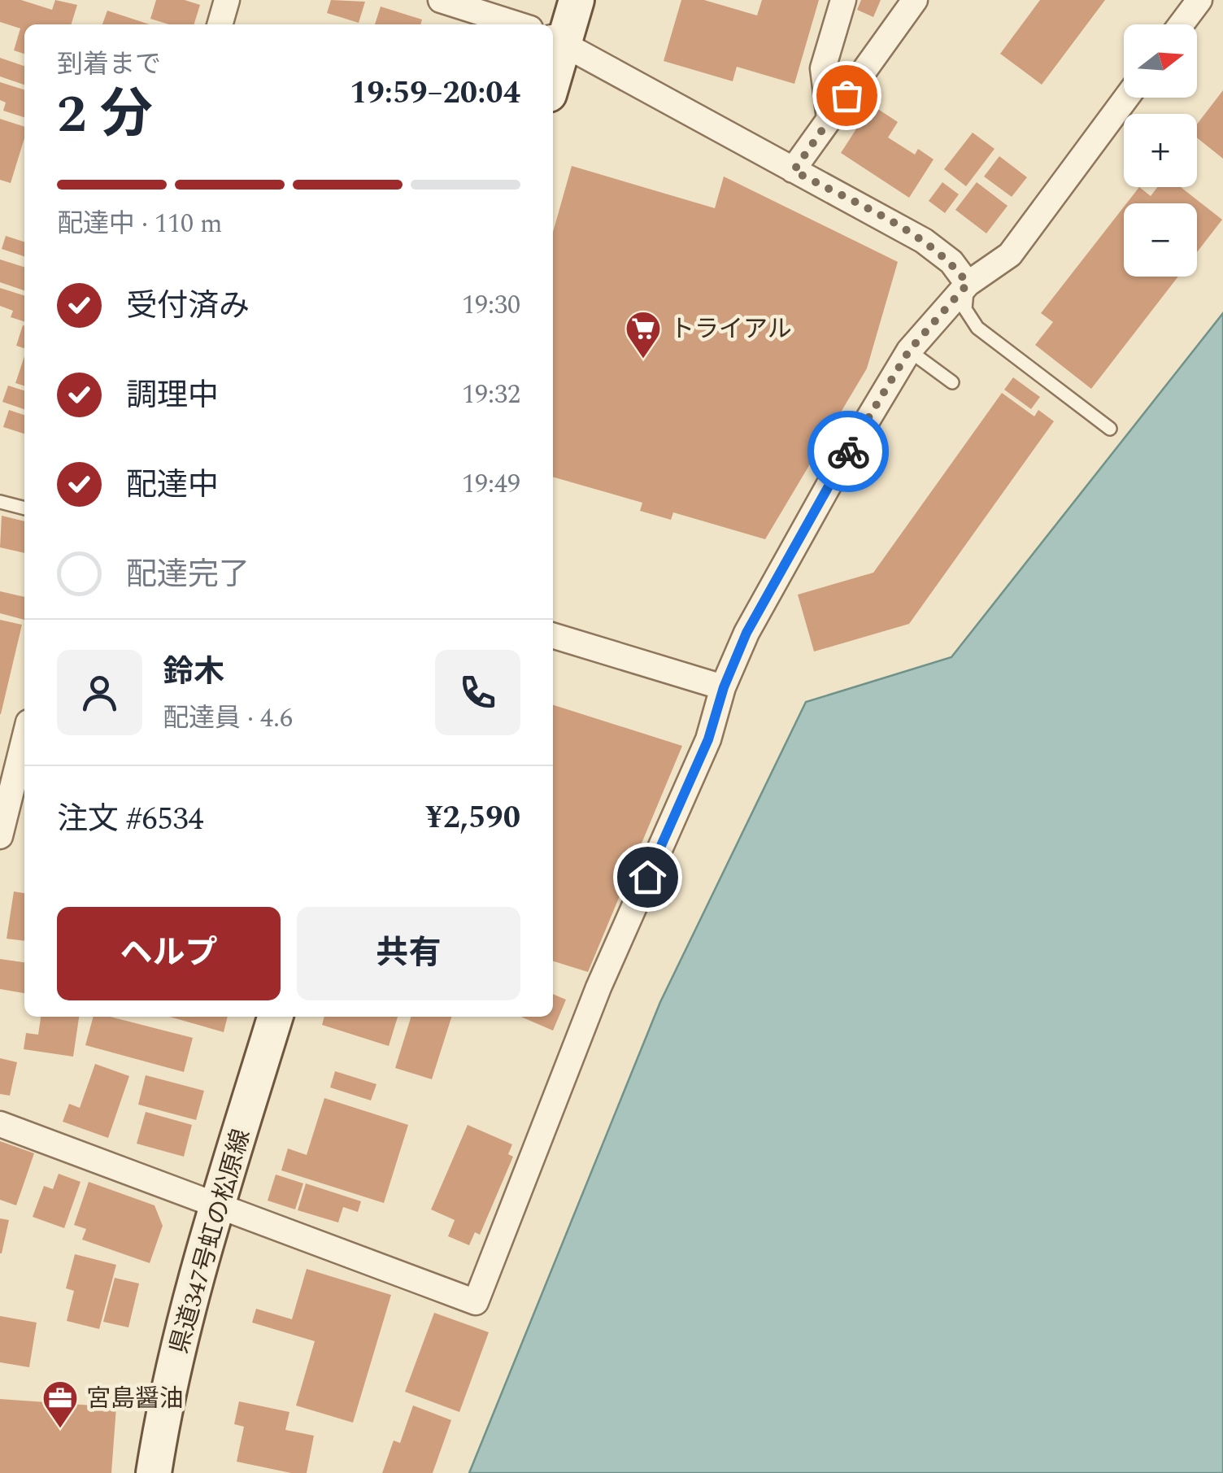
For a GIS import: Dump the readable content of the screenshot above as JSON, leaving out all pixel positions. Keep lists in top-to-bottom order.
{
  "streets": {
    "main road": ["県道347号虹の松原線"]
  },
  "places": {
    "supermarket": ["トライアル"],
    "office": ["宮島醤油"]
  },
  "north": "right",
  "page": {
    "map_buttons": ["+", "−"],
    "heading": ["2 分", "到着まで", "19:59–20:04"],
    "panel": [
      "鈴木",
      "配達員 · 4.6",
      "注文 #6534",
      "¥2,590"
    ],
    "bar": "配達中 · 110 m",
    "list": [
      ["受付済み", "19:30"],
      ["調理中", "19:32"],
      ["配達中", "19:49"],
      "配達完了"
    ],
    "buttons": ["ヘルプ", "共有"]
  }
}
